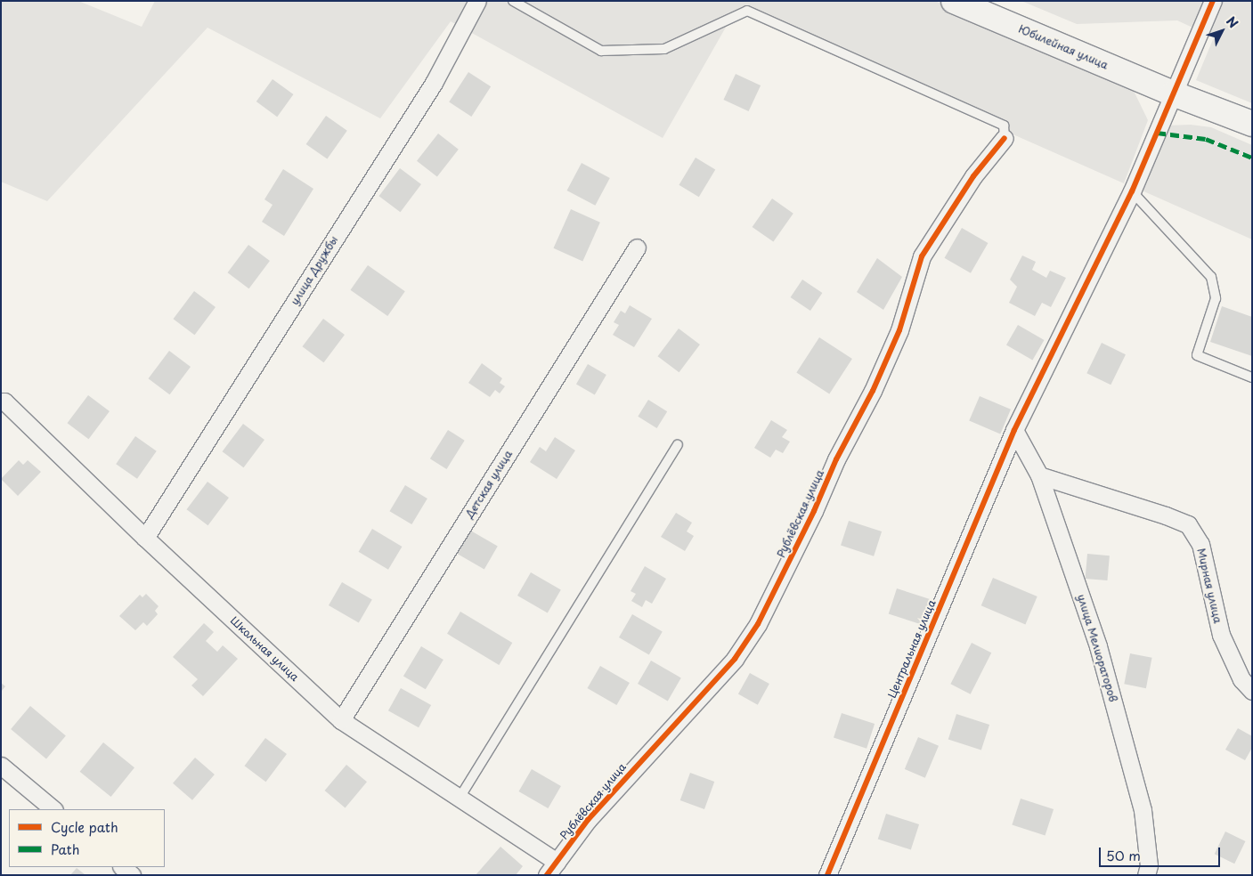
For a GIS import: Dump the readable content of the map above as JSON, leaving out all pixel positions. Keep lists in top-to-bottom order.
{
  "streets": {
    "highway": ["Юбилейная улица"],
    "street": [
      "улица Дружбы",
      "Детская улица",
      "Рублёвская улица",
      "Мирная улица",
      "улица Мелиораторов",
      "Школьная улица",
      "Центральная улица"
    ]
  },
  "crossings": [
    ["Юбилейная улица", "Центральная улица"],
    ["улица Дружбы", "Школьная улица"],
    ["Детская улица", "Школьная улица"],
    ["Рублёвская улица", "Школьная улица"],
    ["Мирная улица", "улица Мелиораторов"],
    ["улица Мелиораторов", "Центральная улица"]
  ],
  "legend": ["Cycle path", "Path"],
  "scale_bar": "50 m",
  "north": "top right"
}
